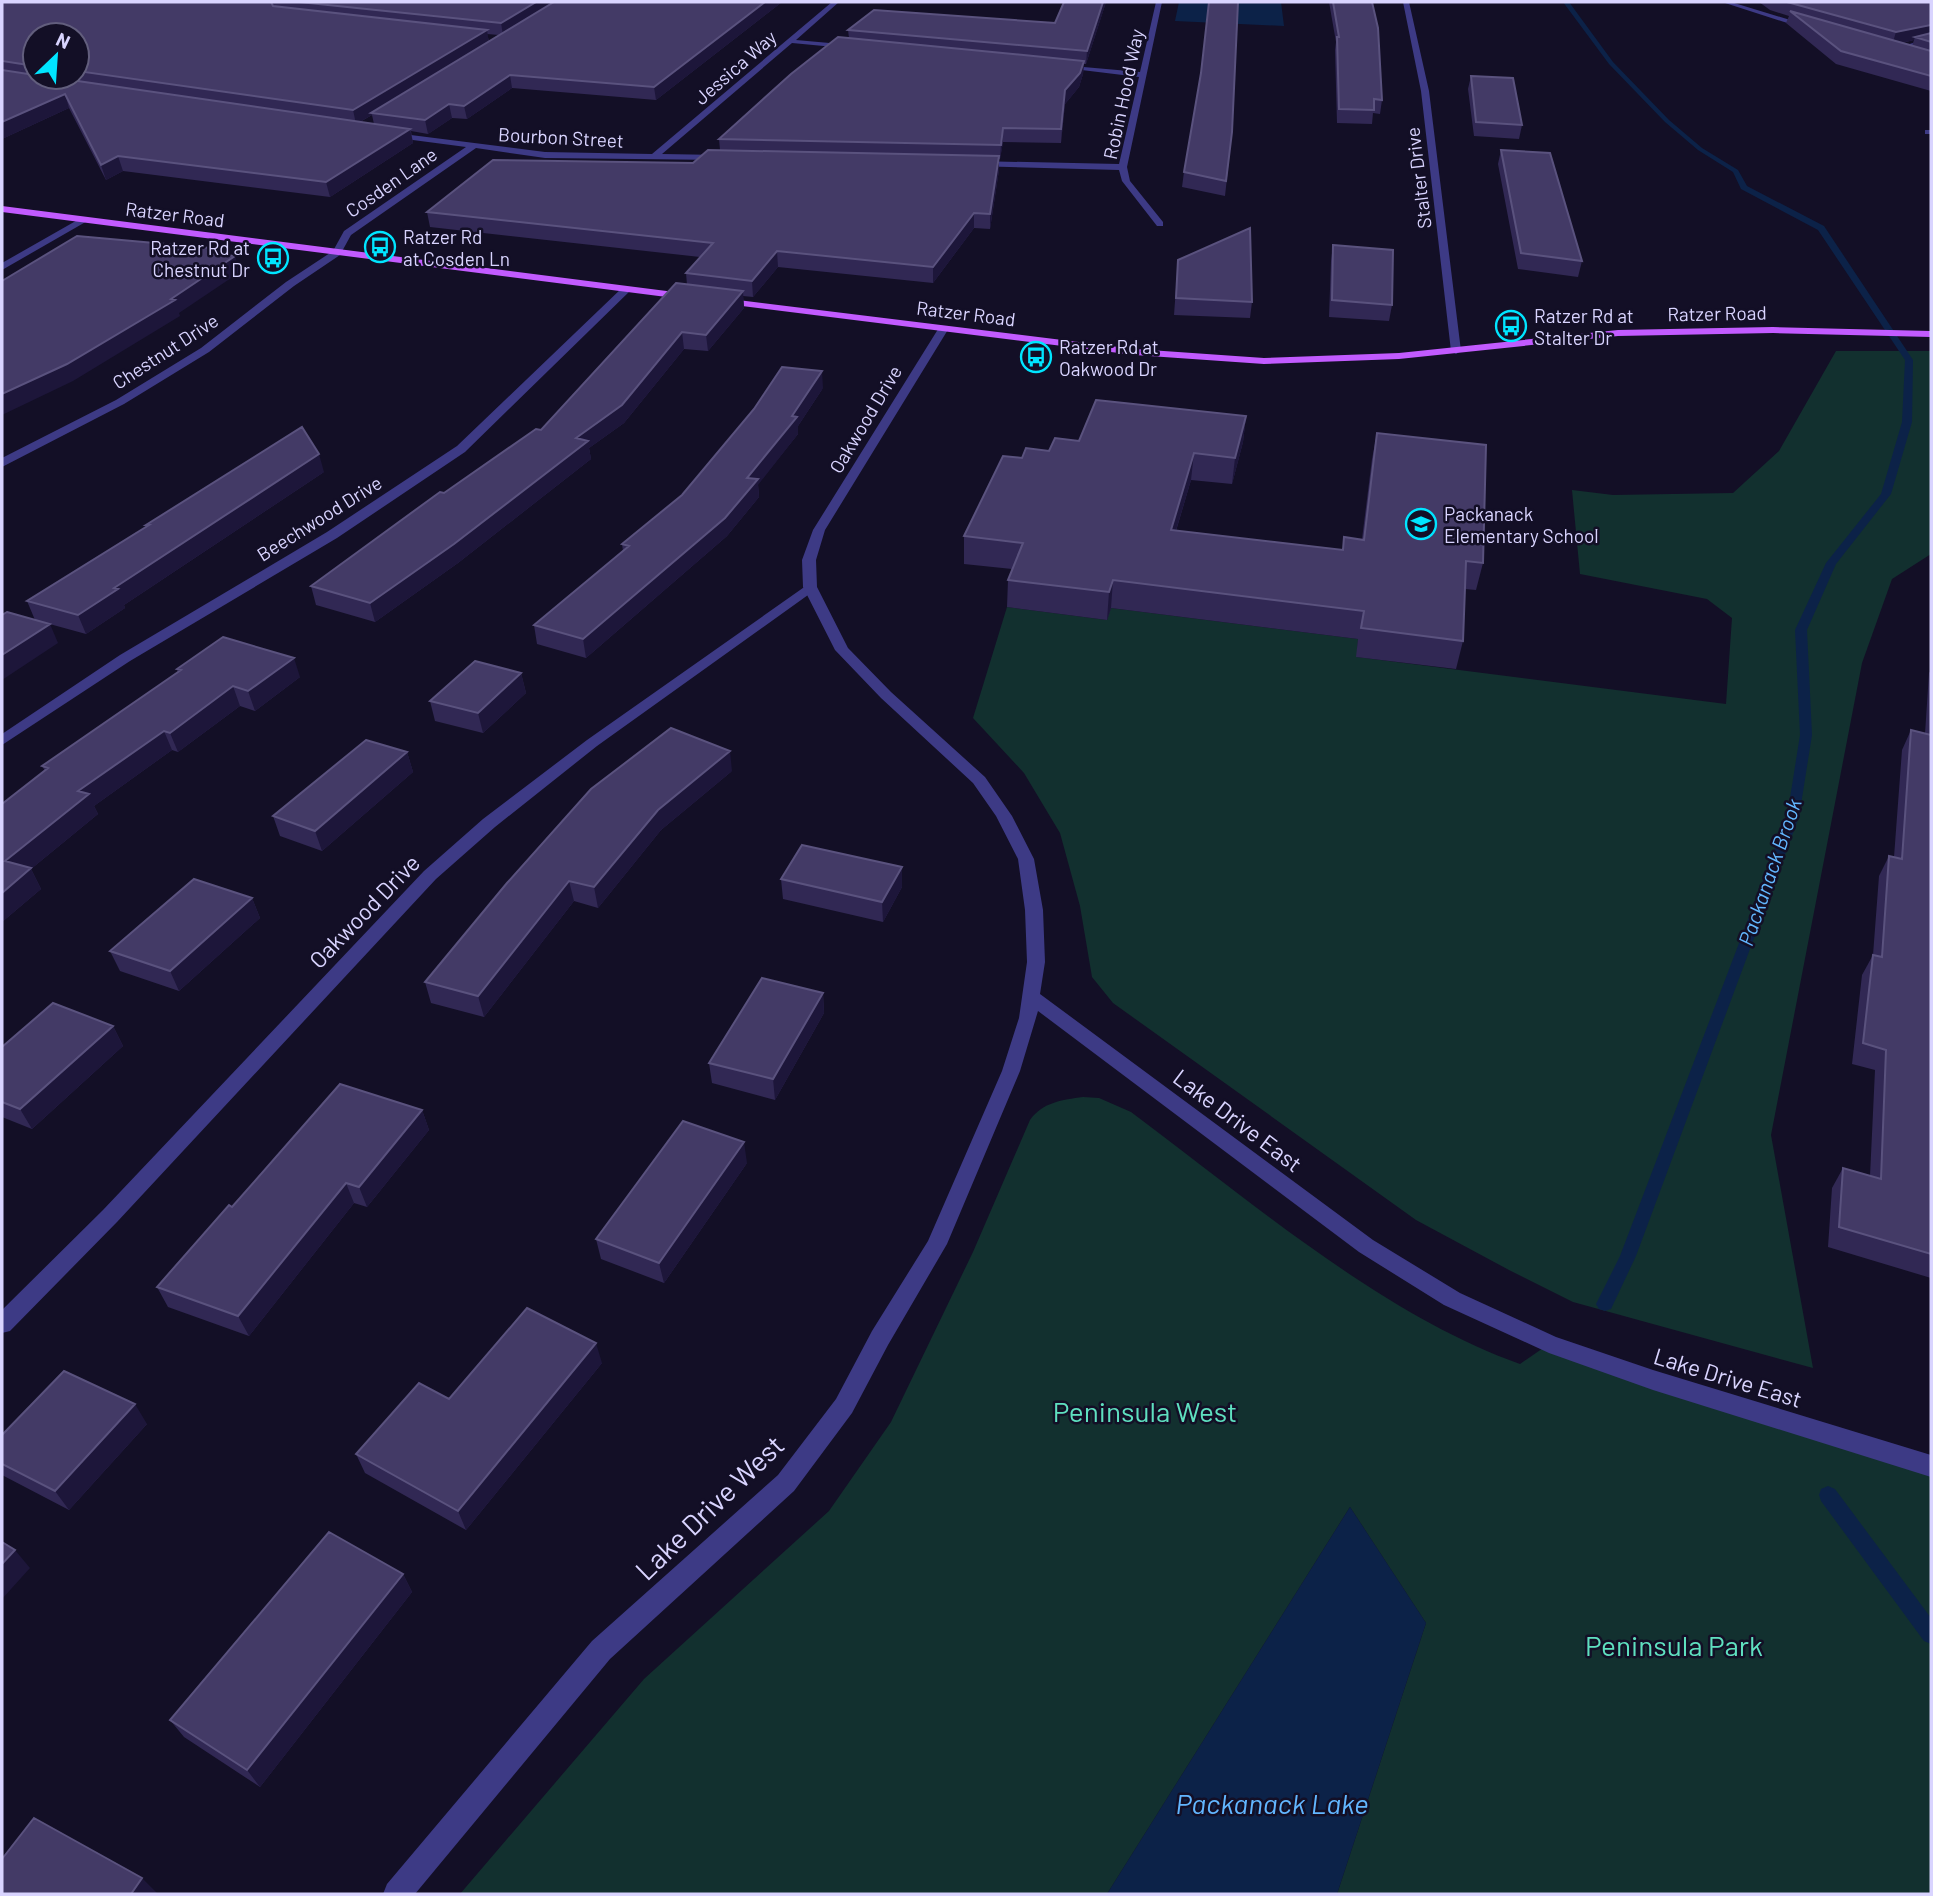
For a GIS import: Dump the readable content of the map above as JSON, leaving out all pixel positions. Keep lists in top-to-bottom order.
{
  "streets": {
    "main road": ["Ratzer Road"],
    "street": [
      "Jessica Way",
      "Robin Hood Way",
      "Bourbon Street",
      "Stalter Drive",
      "Cosden Lane",
      "Chestnut Drive",
      "Oakwood Drive",
      "Beechwood Drive",
      "Lake Drive East",
      "Lake Drive West"
    ]
  },
  "crossings": [
    ["Jessica Way", "Bourbon Street"],
    ["Bourbon Street", "Cosden Lane"],
    ["Stalter Drive", "Ratzer Road"],
    ["Cosden Lane", "Ratzer Road"],
    ["Cosden Lane", "Chestnut Drive"],
    ["Ratzer Road", "Chestnut Drive"],
    ["Ratzer Road", "Oakwood Drive"],
    ["Ratzer Road", "Beechwood Drive"],
    ["Lake Drive East", "Lake Drive West"]
  ],
  "water": ["Packanack Brook", "Packanack Lake"],
  "parks": ["Peninsula West", "Peninsula Park"],
  "places": {
    "bus stop": [
      "Ratzer Rd at Cosden Ln",
      "Ratzer Rd at Chestnut Dr",
      "Ratzer Rd at Stalter Dr",
      "Ratzer Rd at Oakwood Dr"
    ],
    "school or university": ["Packanack Elementary School"]
  },
  "north": "top right"
}
